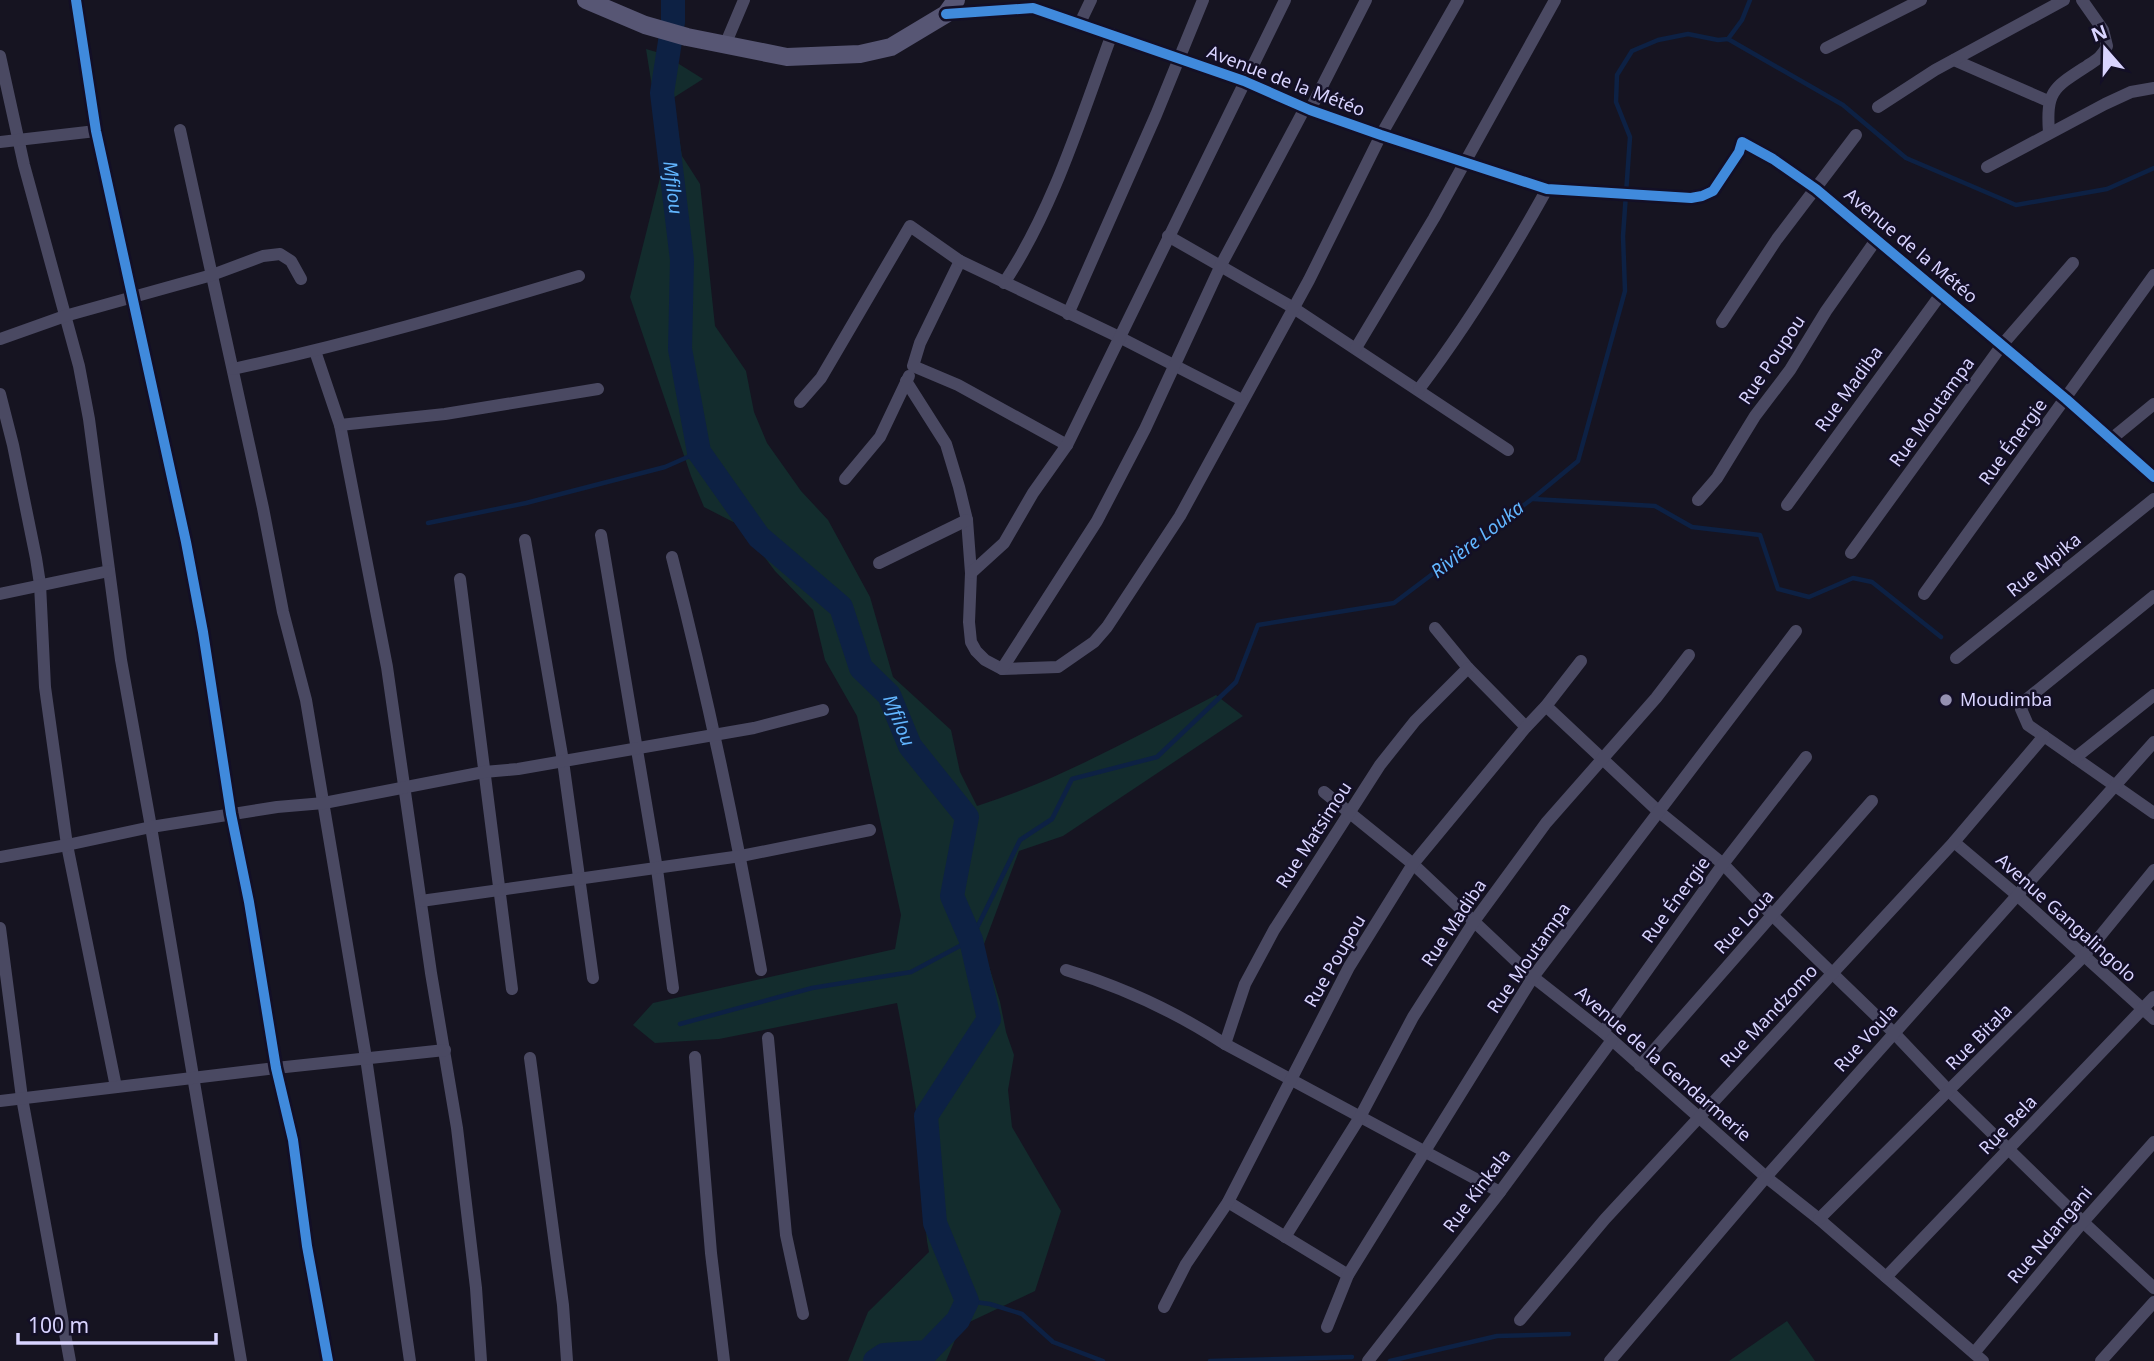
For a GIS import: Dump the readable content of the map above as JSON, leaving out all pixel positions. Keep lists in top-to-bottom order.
{
  "streets": {
    "street": [
      "Avenue de la Météo",
      "Rue Poupou",
      "Rue Madiba",
      "Rue Moutampa",
      "Rue Énergie",
      "Rue Mpika",
      "Rue Matsimou",
      "Avenue Gangalingolo",
      "Rue Loua",
      "Rue Mandzomo",
      "Rue Bitala",
      "Rue Voula",
      "Avenue de la Gendarmerie",
      "Rue Bela",
      "Rue Kinkala",
      "Rue Ndangani"
    ]
  },
  "crossings": [
    ["Avenue de la Météo", "Rue Poupou"],
    ["Avenue de la Météo", "Rue Madiba"],
    ["Avenue de la Météo", "Rue Moutampa"],
    ["Avenue de la Météo", "Rue Énergie"],
    ["Rue Poupou", "Avenue de la Gendarmerie"],
    ["Rue Madiba", "Avenue de la Gendarmerie"],
    ["Rue Moutampa", "Avenue de la Gendarmerie"],
    ["Rue Énergie", "Avenue de la Gendarmerie"],
    ["Rue Énergie", "Rue Kinkala"],
    ["Rue Matsimou", "Avenue de la Gendarmerie"],
    ["Avenue Gangalingolo", "Rue Mandzomo"],
    ["Avenue Gangalingolo", "Rue Bitala"],
    ["Avenue Gangalingolo", "Rue Voula"],
    ["Avenue Gangalingolo", "Rue Bela"],
    ["Rue Loua", "Avenue de la Gendarmerie"],
    ["Rue Mandzomo", "Avenue de la Gendarmerie"],
    ["Rue Bitala", "Avenue de la Gendarmerie"],
    ["Rue Voula", "Avenue de la Gendarmerie"],
    ["Avenue de la Gendarmerie", "Rue Bela"],
    ["Avenue de la Gendarmerie", "Rue Kinkala"],
    ["Avenue de la Gendarmerie", "Rue Ndangani"]
  ],
  "water": ["Mfilou", "Rivière Louka"],
  "places": ["Moudimba"],
  "scale_bar": "100 m",
  "north": "top"
}
